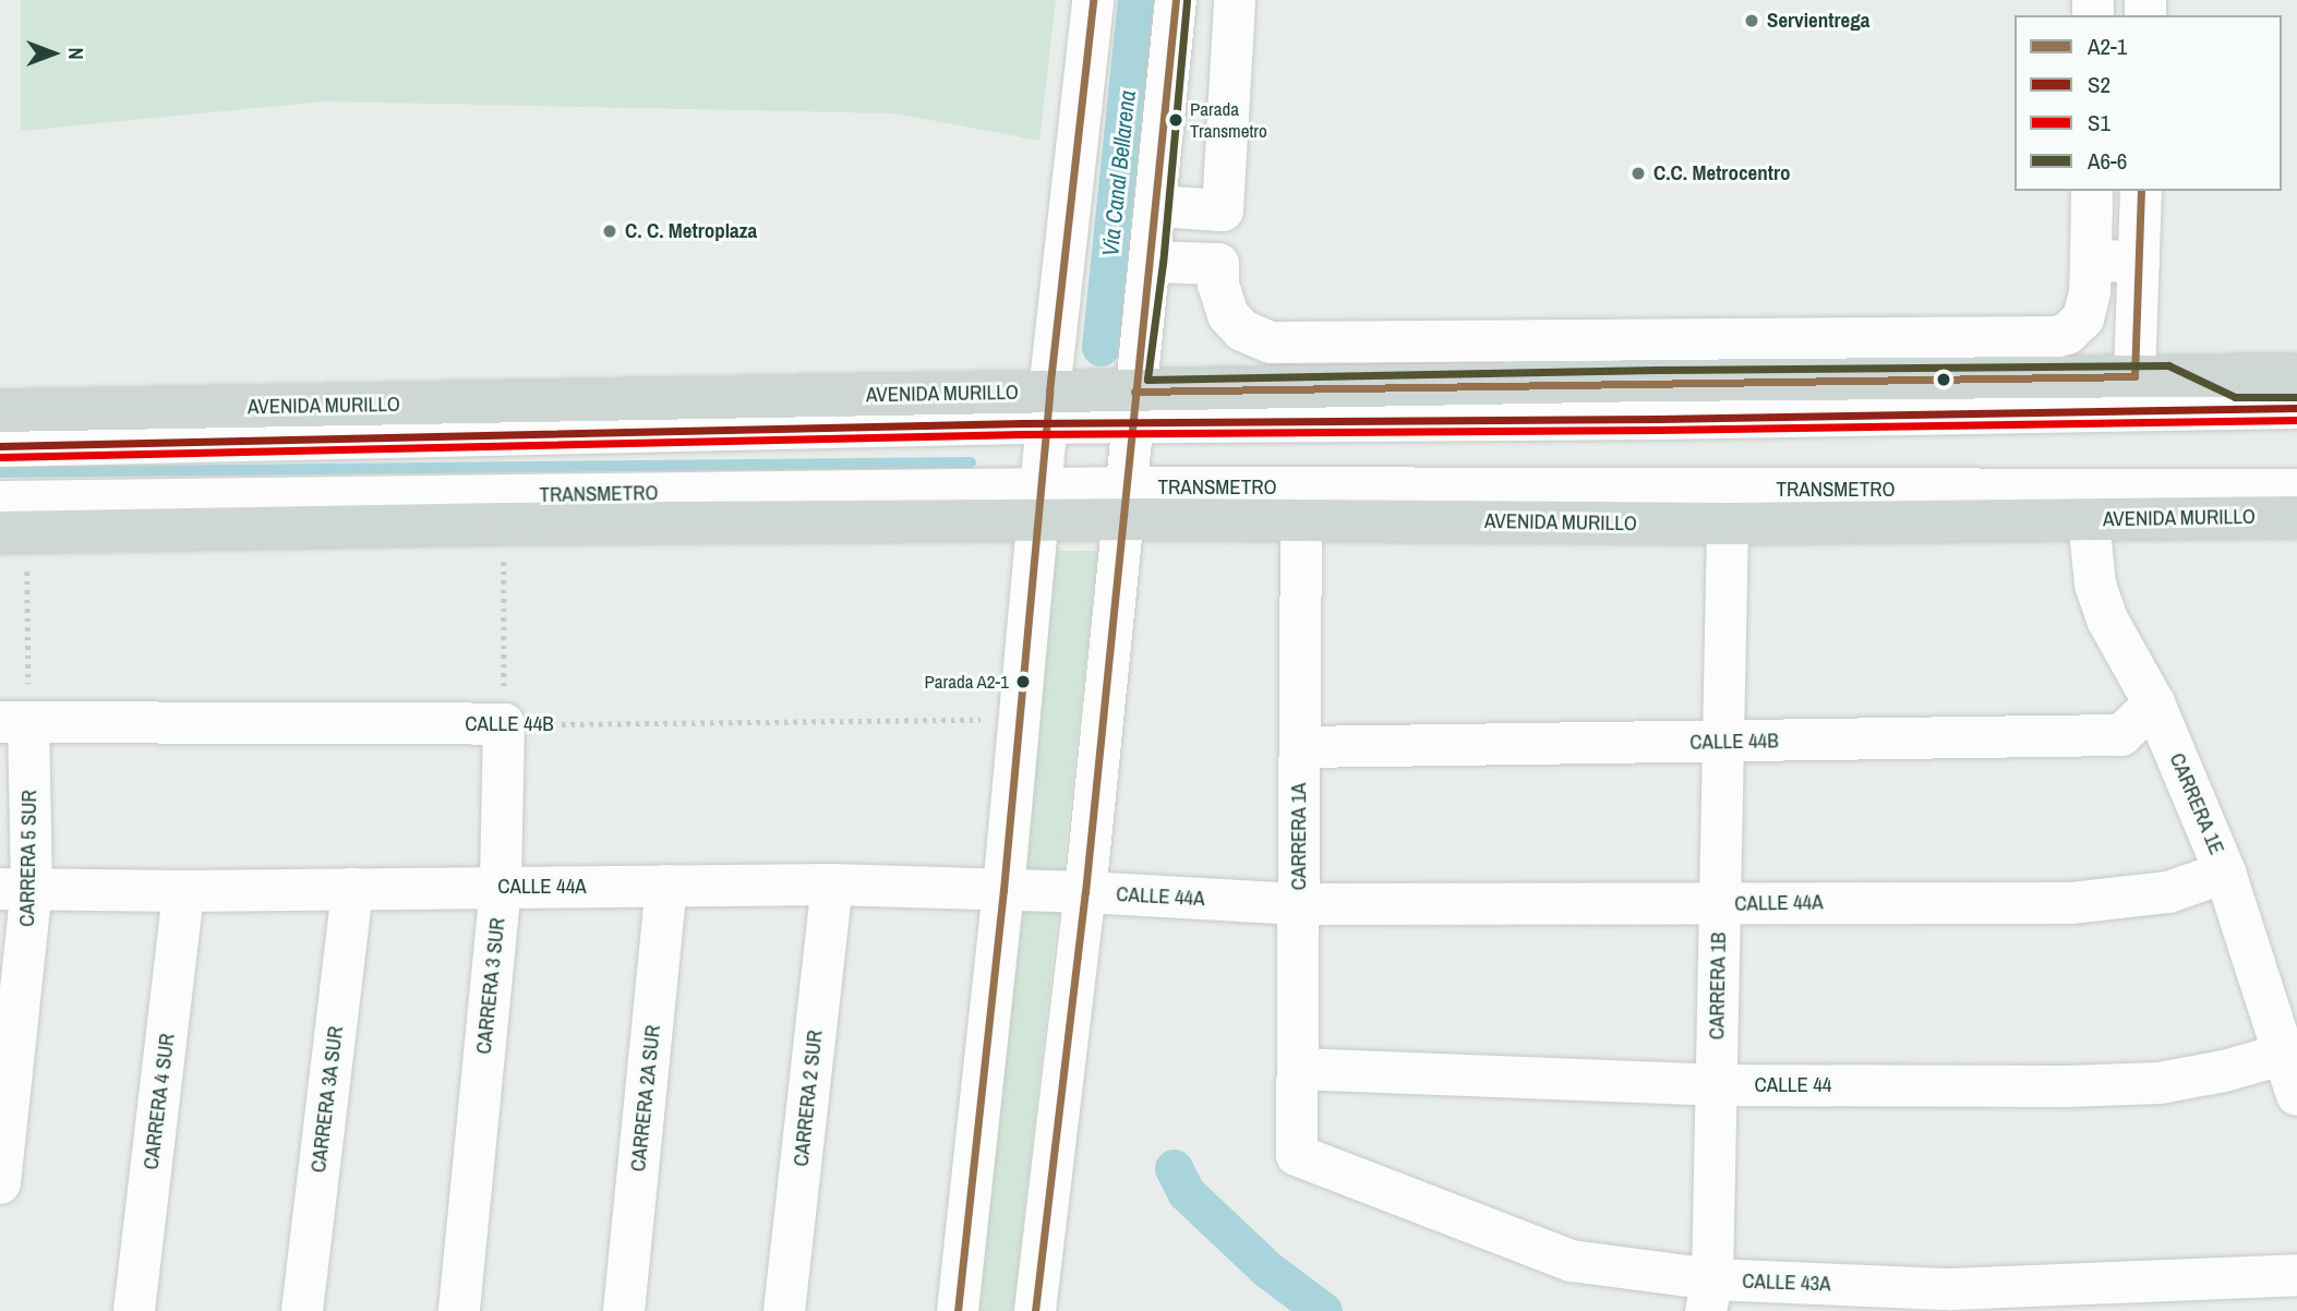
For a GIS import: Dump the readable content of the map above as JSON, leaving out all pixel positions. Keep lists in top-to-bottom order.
{
  "streets": {
    "main road": ["AVENIDA MURILLO"],
    "street": [
      "TRANSMETRO",
      "CALLE 44B",
      "CARRERA 1E",
      "CARRERA 1A",
      "CARRERA 5 SUR",
      "CALLE 44A",
      "CARRERA 3 SUR",
      "CARRERA 1B",
      "CALLE 44",
      "CARRERA 2A SUR",
      "CARRERA 2 SUR",
      "CARRERA 3A SUR",
      "CARRERA 4 SUR",
      "CALLE 43A"
    ]
  },
  "crossings": [
    ["AVENIDA MURILLO", "TRANSMETRO"],
    ["AVENIDA MURILLO", "CARRERA 1E"],
    ["AVENIDA MURILLO", "CARRERA 1A"],
    ["AVENIDA MURILLO", "CARRERA 1B"],
    ["CALLE 44B", "CARRERA 1E"],
    ["CALLE 44B", "CARRERA 1A"],
    ["CALLE 44B", "CARRERA 5 SUR"],
    ["CALLE 44B", "CARRERA 3 SUR"],
    ["CALLE 44B", "CARRERA 1B"],
    ["CARRERA 1E", "CALLE 44A"],
    ["CARRERA 1E", "CALLE 44"],
    ["CARRERA 1A", "CALLE 44A"],
    ["CARRERA 1A", "CALLE 44"],
    ["CARRERA 1A", "CALLE 43A"],
    ["CARRERA 5 SUR", "CALLE 44A"],
    ["CALLE 44A", "CARRERA 3 SUR"],
    ["CALLE 44A", "CARRERA 1B"],
    ["CALLE 44A", "CARRERA 2A SUR"],
    ["CALLE 44A", "CARRERA 2 SUR"],
    ["CALLE 44A", "CARRERA 3A SUR"],
    ["CALLE 44A", "CARRERA 4 SUR"],
    ["CARRERA 1B", "CALLE 44"],
    ["CARRERA 1B", "CALLE 43A"]
  ],
  "water": ["Via Canal Bellarena"],
  "places": [
    "Servientrega",
    "Parada Transmetro",
    "C.C. Metrocentro",
    "C. C. Metroplaza",
    "Parada A2-1"
  ],
  "lines": [
    "transit line A2-1",
    "transit line A6-6",
    "transit line S2",
    "transit line S1"
  ],
  "legend": [
    "A2-1",
    "S2",
    "S1",
    "A6-6"
  ],
  "north": "right"
}
